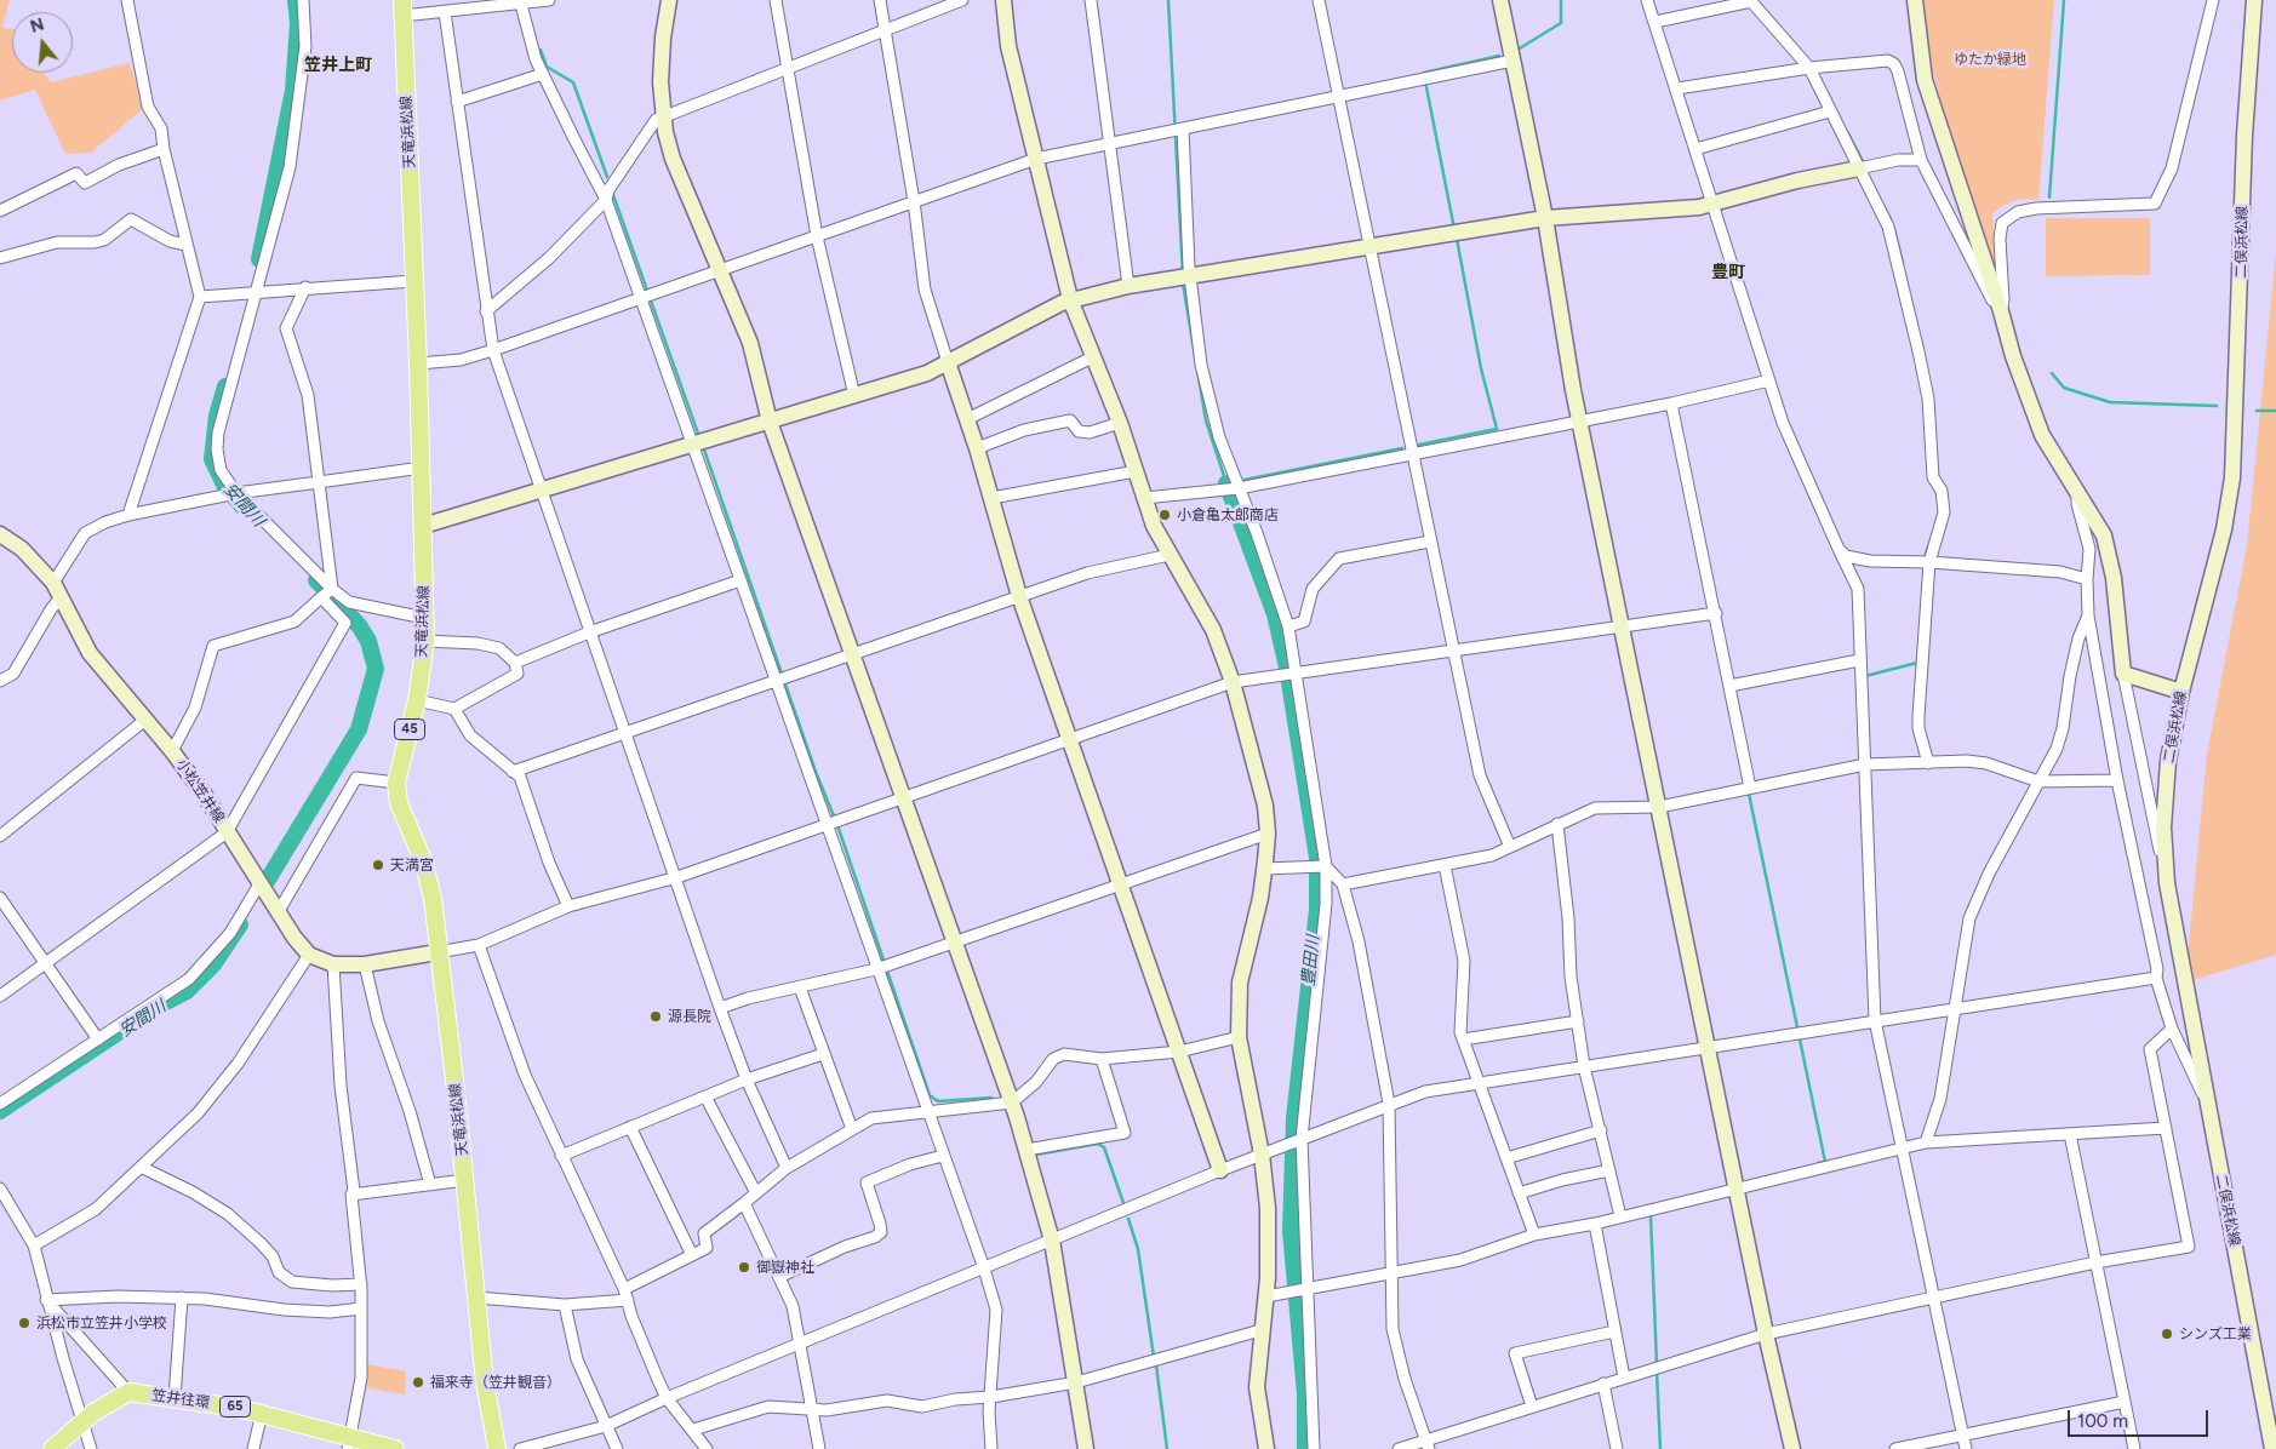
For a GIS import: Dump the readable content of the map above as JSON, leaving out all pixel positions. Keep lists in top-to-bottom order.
{
  "streets": {
    "main road": [
      "天竜浜松線",
      "45",
      "笠井往環",
      "65"
    ],
    "street": ["二俣浜松線", "小松笠井線"]
  },
  "crossings": [
    ["天竜浜松線", "小松笠井線"]
  ],
  "districts": ["笠井上町", "豊町"],
  "water": ["安間川", "豊田川"],
  "parks": ["ゆたか緑地"],
  "places": [
    "小倉亀太郎商店",
    "天満宮",
    "源長院",
    "御嶽神社",
    "浜松市立笠井小学校",
    "シンズ工業",
    "福来寺（笠井観音）"
  ],
  "scale_bar": "100 m",
  "north": "top"
}
